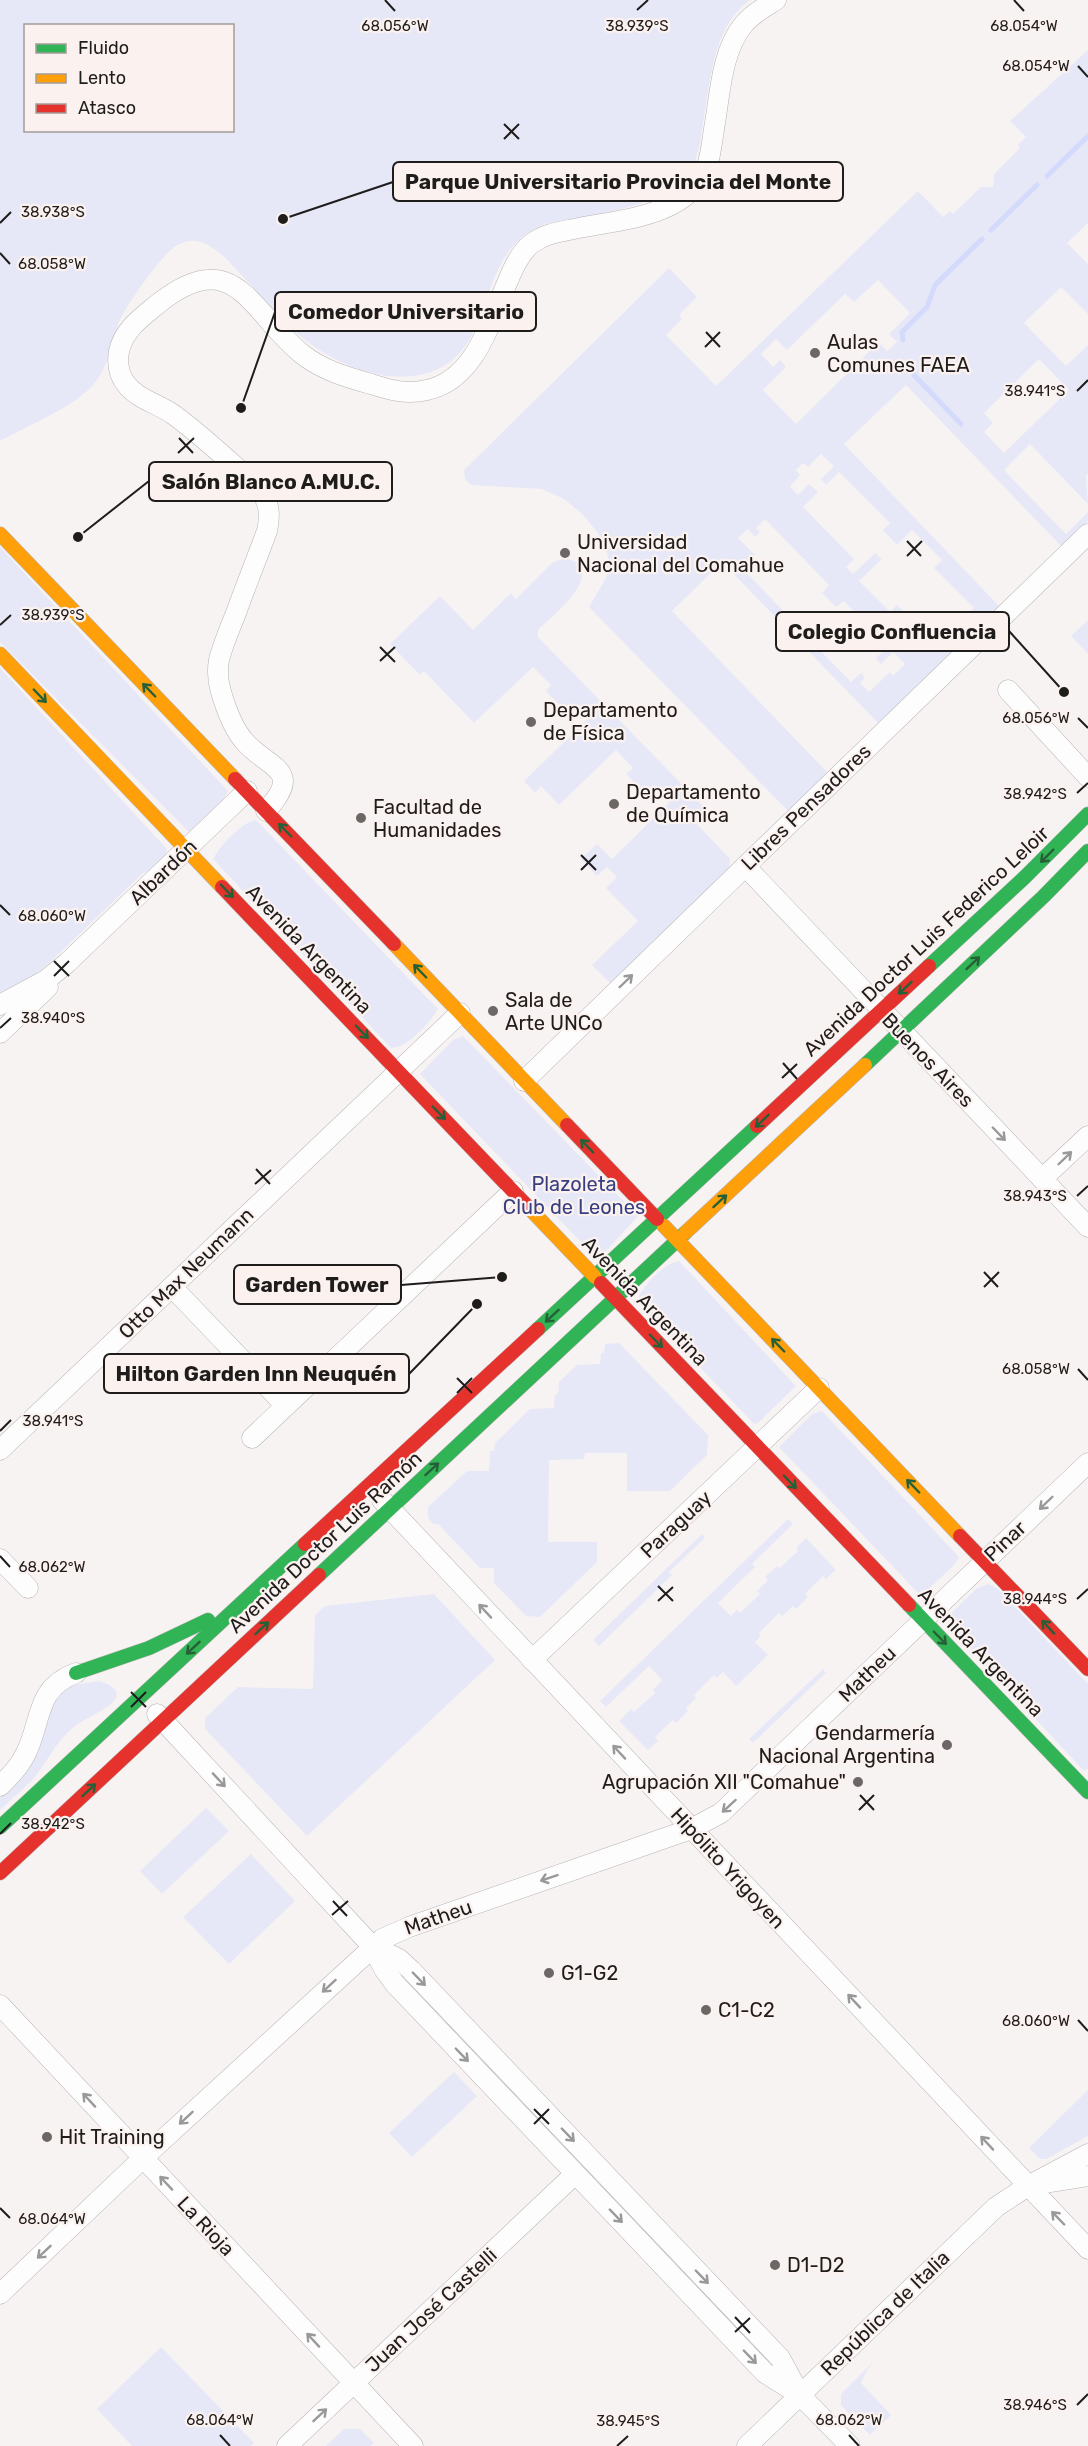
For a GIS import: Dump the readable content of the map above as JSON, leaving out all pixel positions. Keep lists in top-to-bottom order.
{
  "streets": {
    "main road": ["Avenida Doctor Luis Federico Leloir", "Avenida Argentina", "Avenida Doctor Luis Ramón"],
    "street": [
      "Libres Pensadores",
      "Albardón",
      "Buenos Aires",
      "Otto Max Neumann",
      "Paraguay",
      "Pinar",
      "Matheu",
      "Hipólito Yrigoyen",
      "La Rioja",
      "Juan José Castelli",
      "República de Italia"
    ]
  },
  "crossings": [
    ["Libres Pensadores", "Buenos Aires"],
    ["Albardón", "Avenida Argentina"],
    ["Avenida Doctor Luis Federico Leloir", "Buenos Aires"],
    ["Avenida Doctor Luis Federico Leloir", "Avenida Doctor Luis Ramón"],
    ["Avenida Argentina", "Otto Max Neumann"],
    ["Avenida Argentina", "Paraguay"],
    ["Avenida Argentina", "Pinar"],
    ["Avenida Argentina", "Avenida Doctor Luis Ramón"],
    ["Avenida Argentina", "Matheu"],
    ["Paraguay", "Hipólito Yrigoyen"],
    ["Pinar", "Matheu"],
    ["Avenida Doctor Luis Ramón", "Hipólito Yrigoyen"],
    ["Matheu", "Hipólito Yrigoyen"],
    ["Matheu", "La Rioja"],
    ["Hipólito Yrigoyen", "República de Italia"],
    ["La Rioja", "Juan José Castelli"]
  ],
  "one_way": [
    "Libres Pensadores",
    "Buenos Aires",
    "Pinar",
    "Matheu",
    "Hipólito Yrigoyen",
    "La Rioja"
  ],
  "parks": ["Plazoleta Club de Leones"],
  "places": [
    "Parque Universitario Provincia del Monte",
    "Aulas Comunes FAEA",
    "Comedor Universitario",
    "Salón Blanco A.MU.C.",
    "Universidad Nacional del Comahue",
    "Colegio Confluencia",
    "Departamento de Física",
    "Departamento de Química",
    "Facultad de Humanidades",
    "Sala de Arte UNCo",
    "Garden Tower",
    "Hilton Garden Inn Neuquén",
    "Gendarmería Nacional Argentina",
    "Agrupación XII \"Comahue\"",
    "G1-G2",
    "C1-C2",
    "Hit Training",
    "D1-D2"
  ],
  "legend": ["Fluido", "Lento", "Atasco"],
  "coordinates": [
    "38.939°S",
    "68.056°W",
    "68.054°W",
    "38.938°S",
    "68.058°W",
    "38.941°S",
    "38.942°S",
    "68.060°W",
    "38.940°S",
    "38.943°S",
    "68.062°W",
    "38.944°S",
    "68.064°W",
    "38.946°S",
    "38.945°S"
  ]
}
